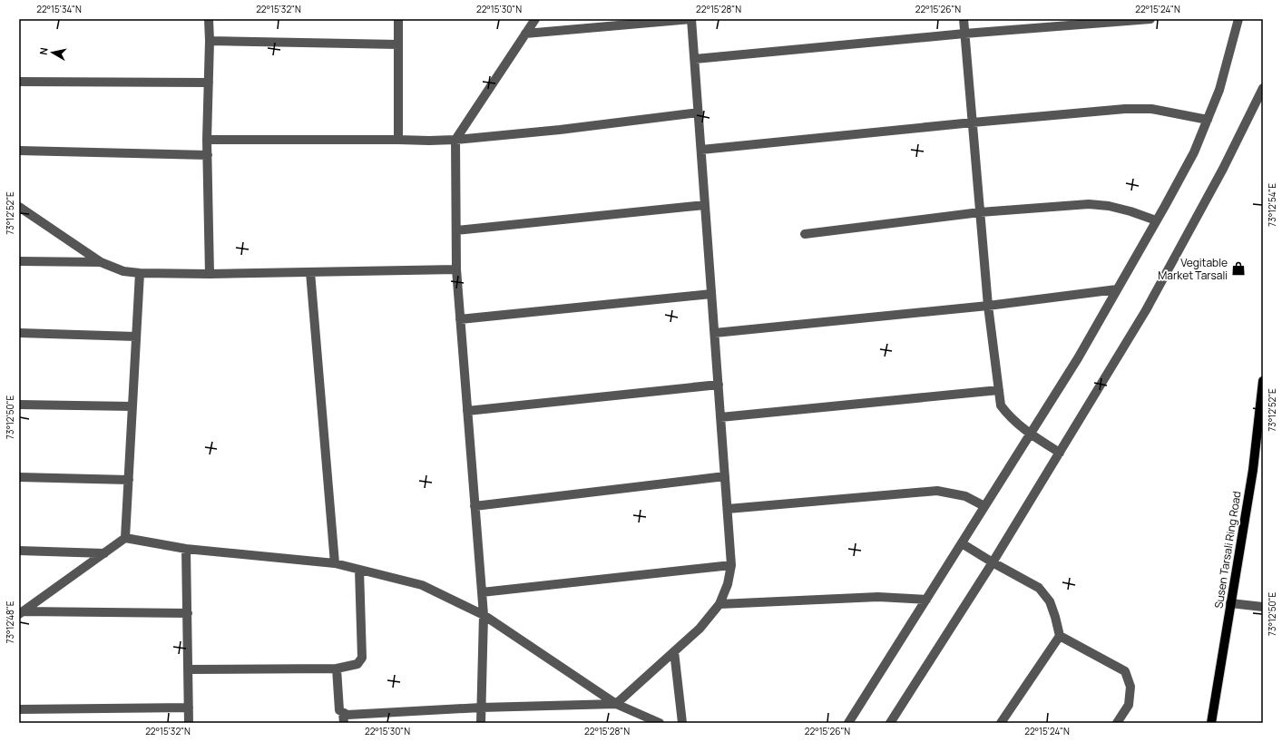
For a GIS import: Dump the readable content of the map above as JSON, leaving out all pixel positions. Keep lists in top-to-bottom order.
{
  "streets": {
    "main road": ["Susen Tarsali Ring Road"]
  },
  "places": {
    "shop": ["Vegitable Market Tarsali"]
  },
  "north": "left",
  "coordinates": [
    "22°15'34\"N",
    "22°15'32\"N",
    "22°15'30\"N",
    "22°15'28\"N",
    "22°15'26\"N",
    "22°15'24\"N",
    "73°12'54\"E",
    "73°12'52\"E",
    "73°12'50\"E",
    "73°12'48\"E"
  ]
}
